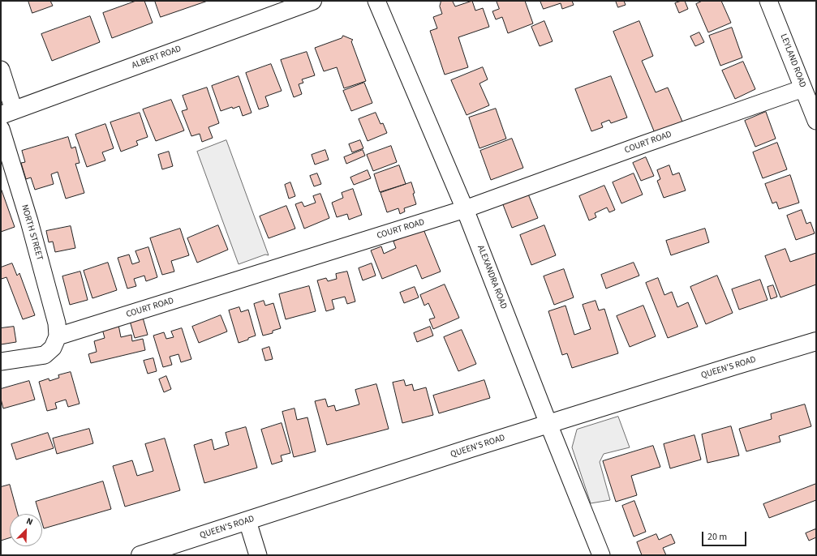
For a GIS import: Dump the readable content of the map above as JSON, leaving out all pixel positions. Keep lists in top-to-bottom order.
{
  "streets": {
    "main road": ["ALBERT ROAD", "QUEEN'S ROAD"],
    "street": [
      "LEYLAND ROAD",
      "COURT ROAD",
      "NORTH STREET",
      "ALEXANDRA ROAD"
    ]
  },
  "crossings": [
    ["LEYLAND ROAD", "COURT ROAD"],
    ["COURT ROAD", "NORTH STREET"],
    ["COURT ROAD", "ALEXANDRA ROAD"],
    ["ALEXANDRA ROAD", "QUEEN'S ROAD"]
  ],
  "scale_bar": "20 m",
  "north": "top right"
}
